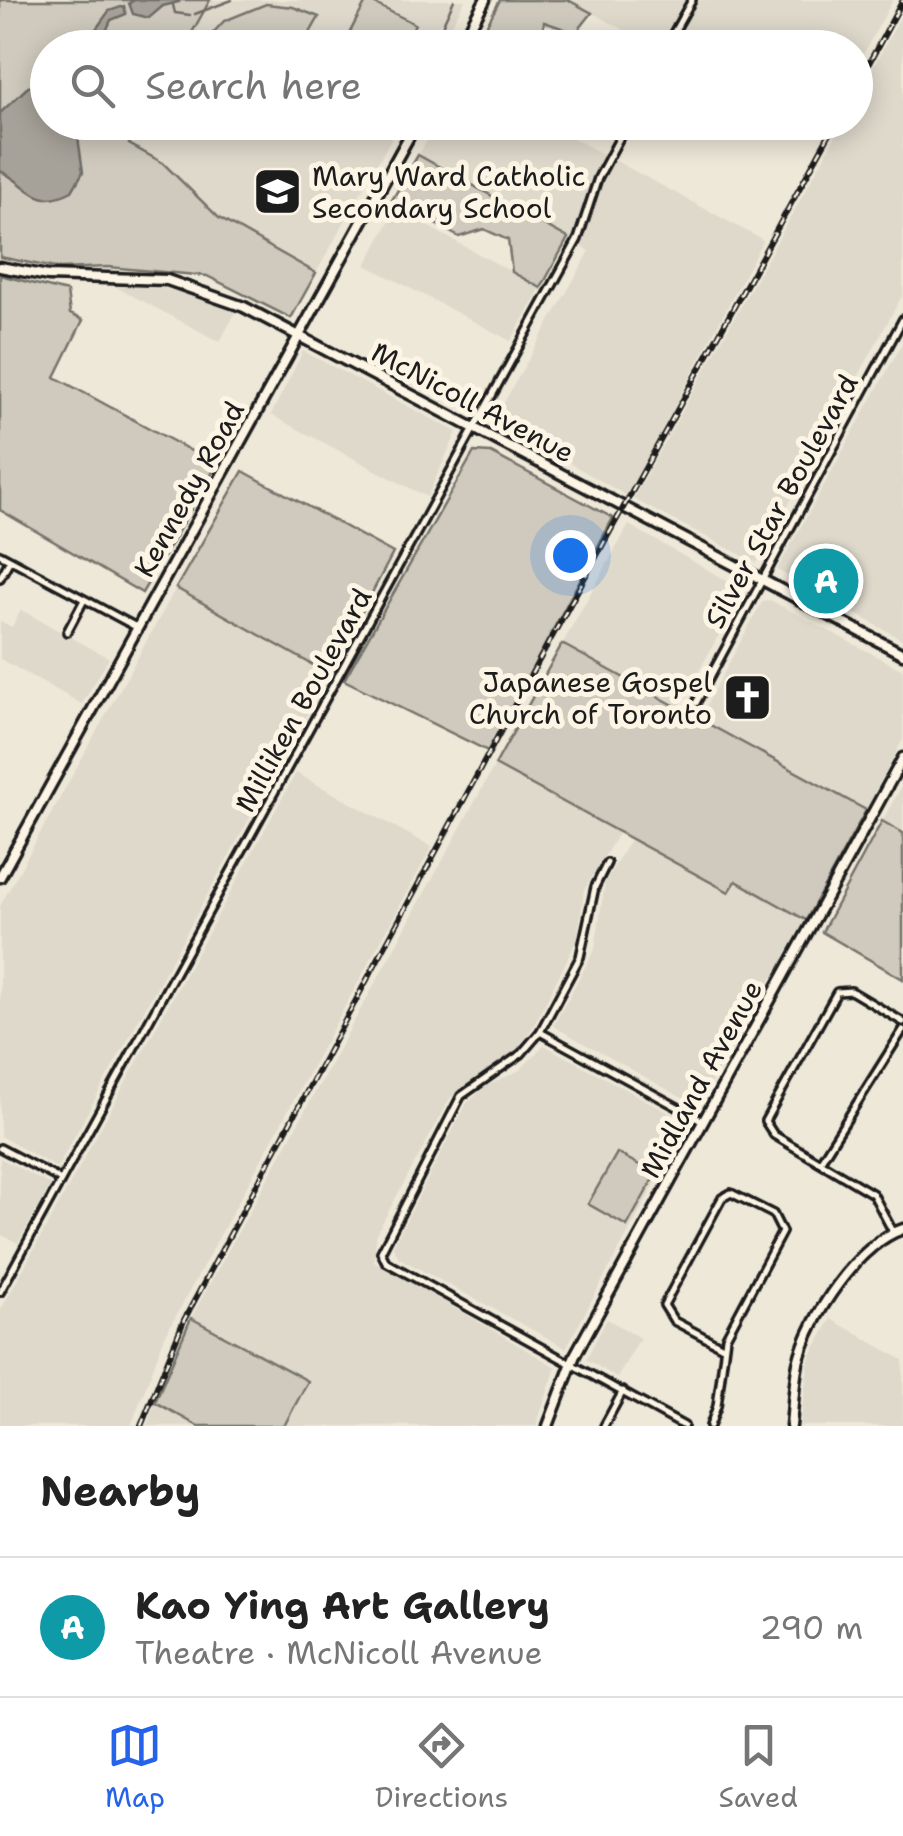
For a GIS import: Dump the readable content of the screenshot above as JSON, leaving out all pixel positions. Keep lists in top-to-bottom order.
{
  "streets": {
    "main road": ["McNicoll Avenue", "Kennedy Road", "Midland Avenue"],
    "street": ["Silver Star Boulevard", "Milliken Boulevard"]
  },
  "crossings": [
    ["McNicoll Avenue", "Kennedy Road"],
    ["McNicoll Avenue", "Silver Star Boulevard"],
    ["McNicoll Avenue", "Milliken Boulevard"]
  ],
  "places": {
    "school or university": ["Mary Ward Catholic Secondary School"],
    "church": ["Japanese Gospel Church of Toronto"]
  },
  "page": {
    "search": "Search here",
    "pins": "A",
    "heading": "Nearby",
    "list": [
      {
        "mark": "A",
        "name": "Kao Ying Art Gallery",
        "note": "Theatre · McNicoll Avenue",
        "value": "290 m"
      }
    ],
    "nav": ["Map", "Directions", "Saved"]
  }
}
